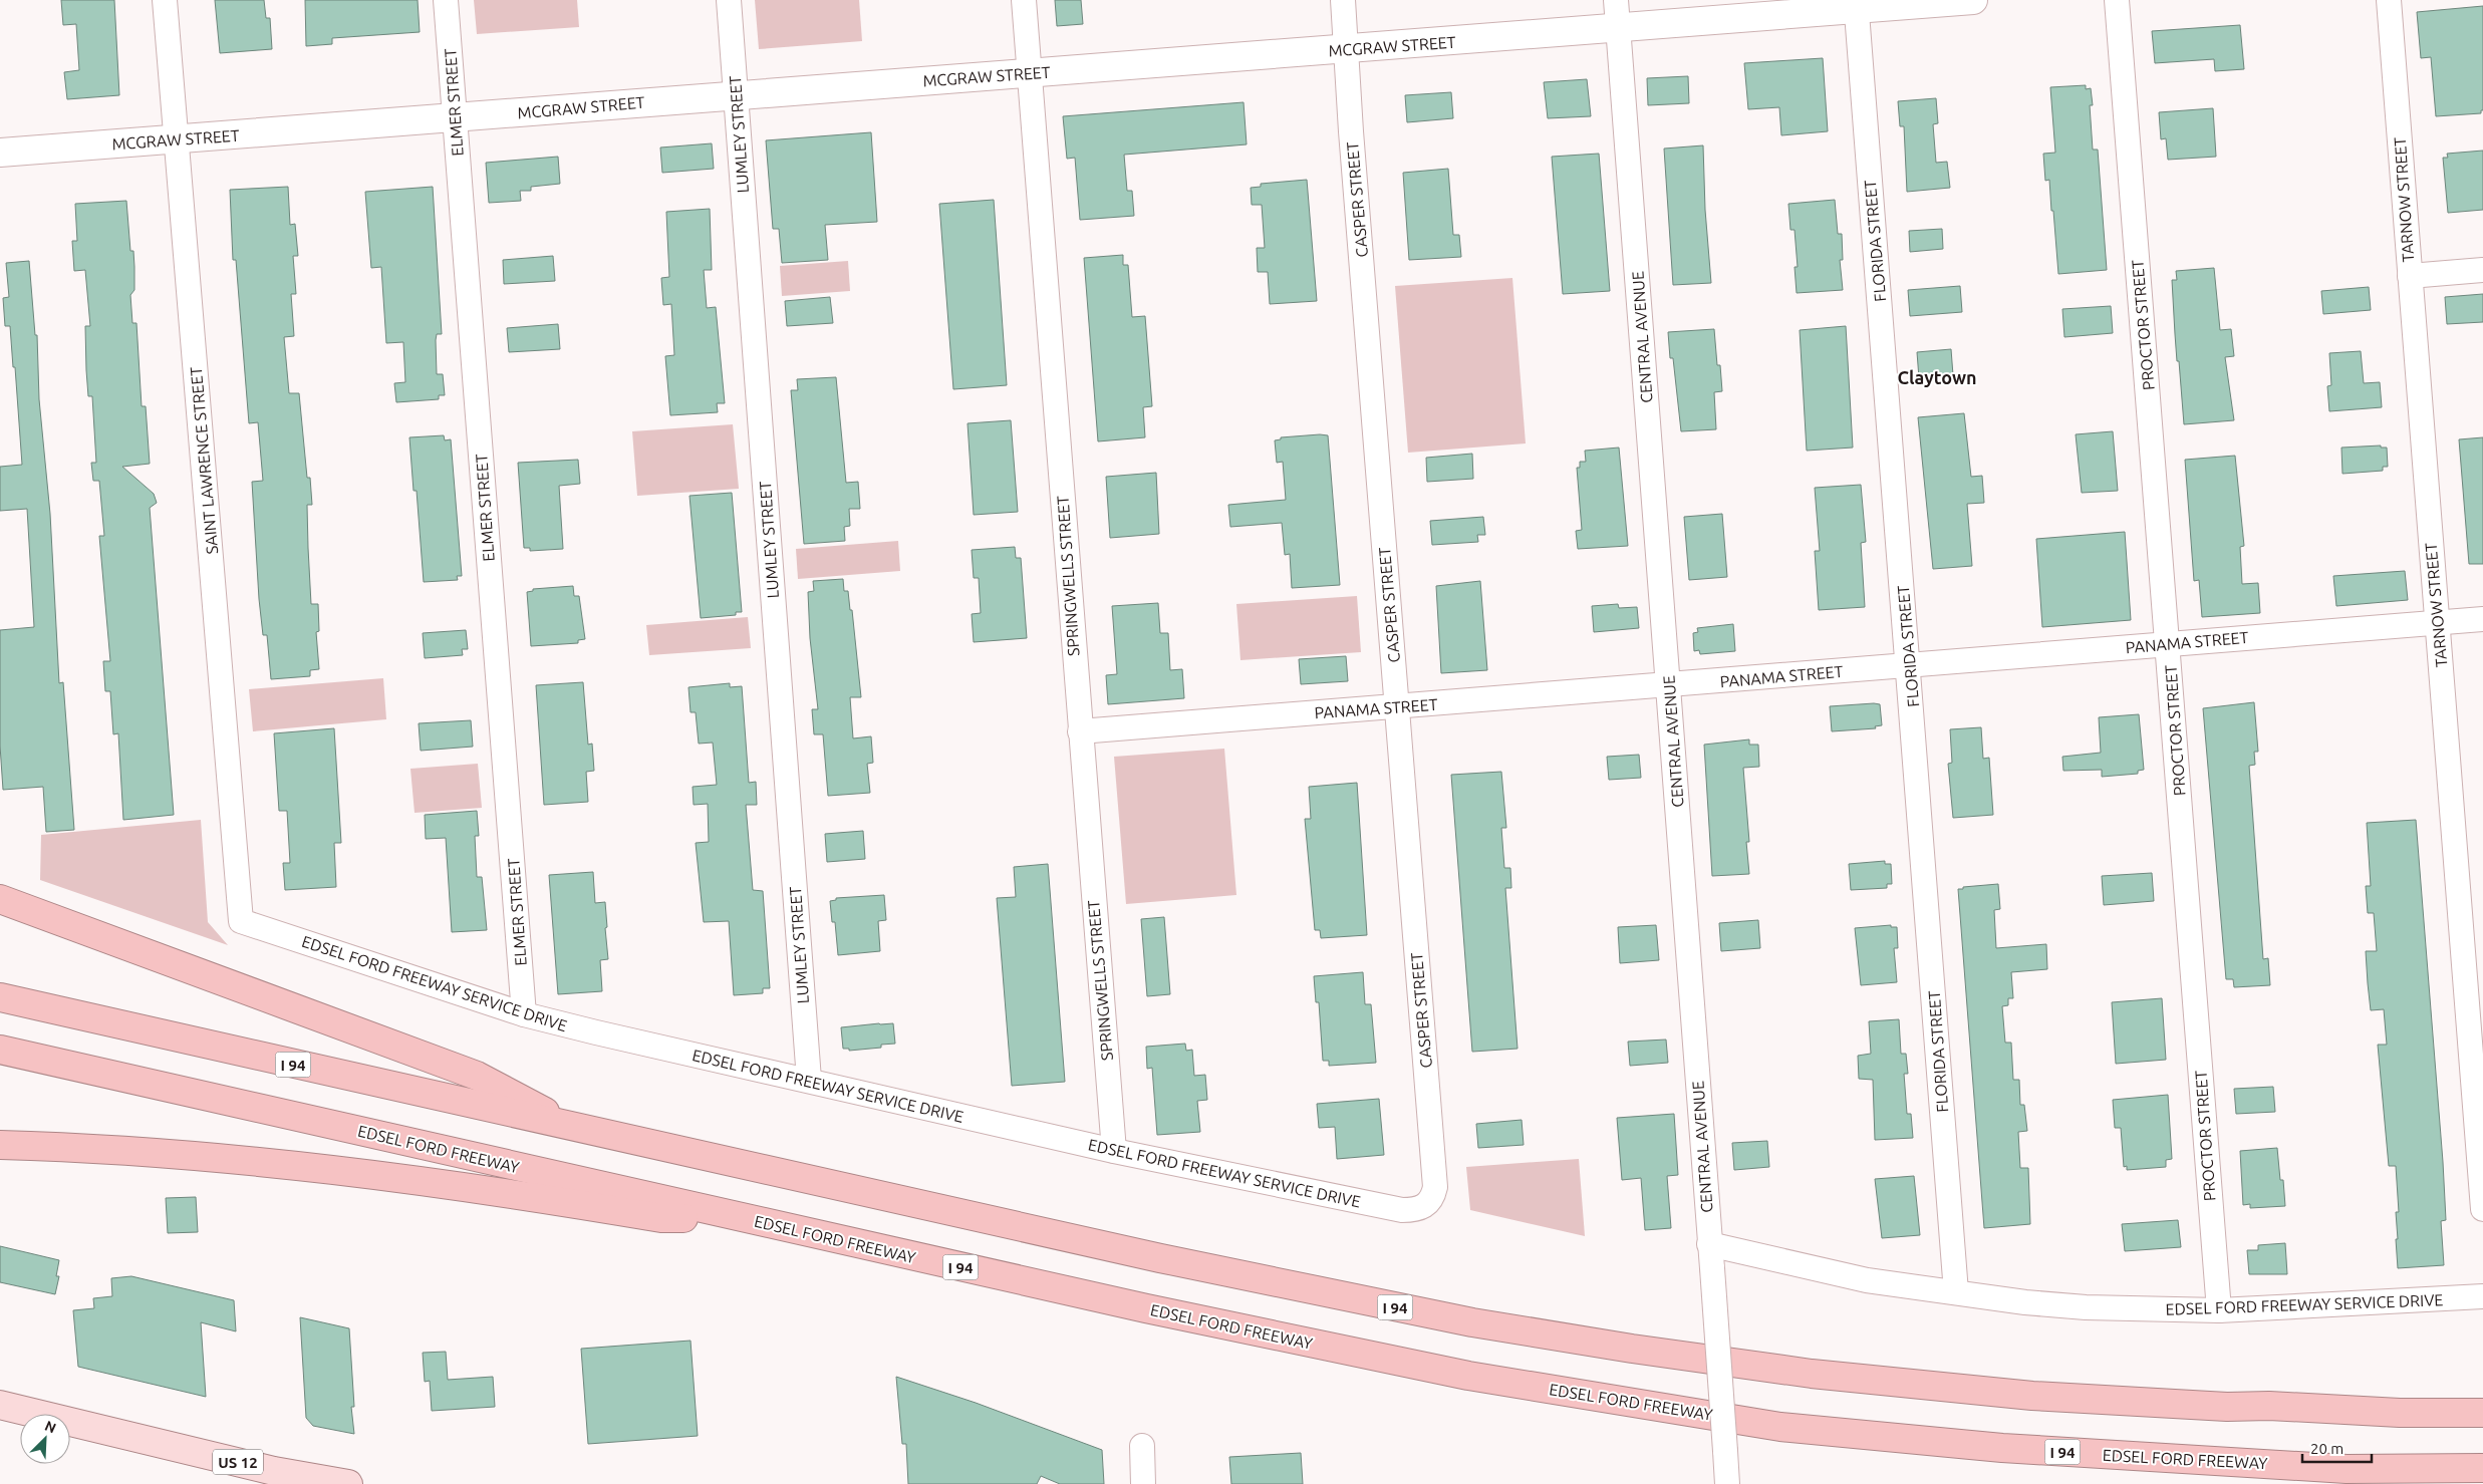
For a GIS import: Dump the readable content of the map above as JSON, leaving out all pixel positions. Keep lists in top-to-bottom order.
{
  "streets": {
    "highway": ["I 94", "EDSEL FORD FREEWAY"],
    "main road": ["US 12"],
    "street": [
      "MCGRAW STREET",
      "ELMER STREET",
      "LUMLEY STREET",
      "CASPER STREET",
      "TARNOW STREET",
      "FLORIDA STREET",
      "PROCTOR STREET",
      "CENTRAL AVENUE",
      "SAINT LAWRENCE STREET",
      "SPRINGWELLS STREET",
      "PANAMA STREET",
      "EDSEL FORD FREEWAY SERVICE DRIVE"
    ]
  },
  "crossings": [
    ["MCGRAW STREET", "ELMER STREET"],
    ["MCGRAW STREET", "LUMLEY STREET"],
    ["MCGRAW STREET", "CASPER STREET"],
    ["MCGRAW STREET", "FLORIDA STREET"],
    ["MCGRAW STREET", "CENTRAL AVENUE"],
    ["MCGRAW STREET", "SAINT LAWRENCE STREET"],
    ["MCGRAW STREET", "SPRINGWELLS STREET"],
    ["ELMER STREET", "EDSEL FORD FREEWAY SERVICE DRIVE"],
    ["LUMLEY STREET", "EDSEL FORD FREEWAY SERVICE DRIVE"],
    ["CASPER STREET", "PANAMA STREET"],
    ["CASPER STREET", "EDSEL FORD FREEWAY SERVICE DRIVE"],
    ["TARNOW STREET", "PANAMA STREET"],
    ["FLORIDA STREET", "PANAMA STREET"],
    ["FLORIDA STREET", "EDSEL FORD FREEWAY SERVICE DRIVE"],
    ["PROCTOR STREET", "PANAMA STREET"],
    ["PROCTOR STREET", "EDSEL FORD FREEWAY SERVICE DRIVE"],
    ["CENTRAL AVENUE", "PANAMA STREET"],
    ["CENTRAL AVENUE", "EDSEL FORD FREEWAY SERVICE DRIVE"],
    ["SAINT LAWRENCE STREET", "EDSEL FORD FREEWAY SERVICE DRIVE"],
    ["SPRINGWELLS STREET", "PANAMA STREET"],
    ["SPRINGWELLS STREET", "EDSEL FORD FREEWAY SERVICE DRIVE"]
  ],
  "districts": ["Claytown"],
  "scale_bar": "20 m",
  "north": "top right"
}
